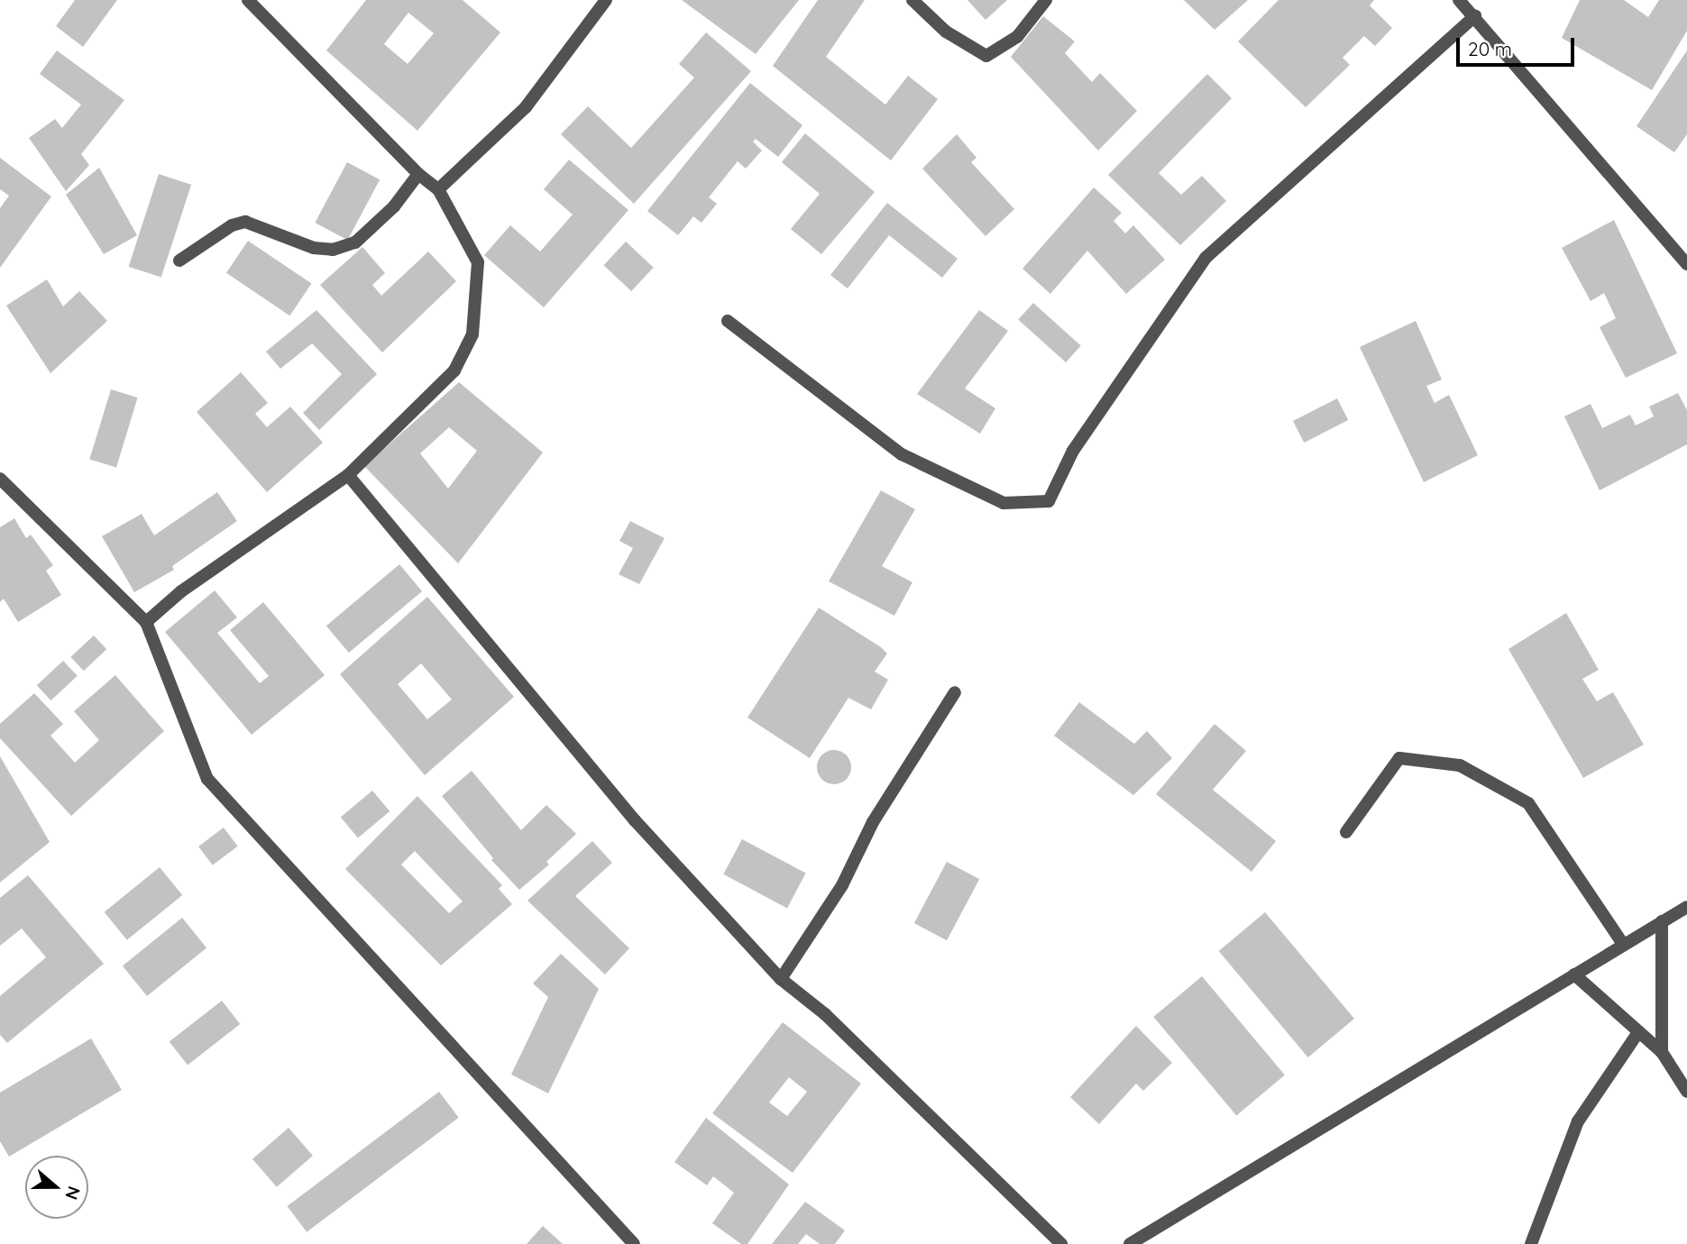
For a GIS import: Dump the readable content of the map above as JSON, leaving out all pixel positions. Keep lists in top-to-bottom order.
{
  "scale_bar": "20 m",
  "north": "right"
}
